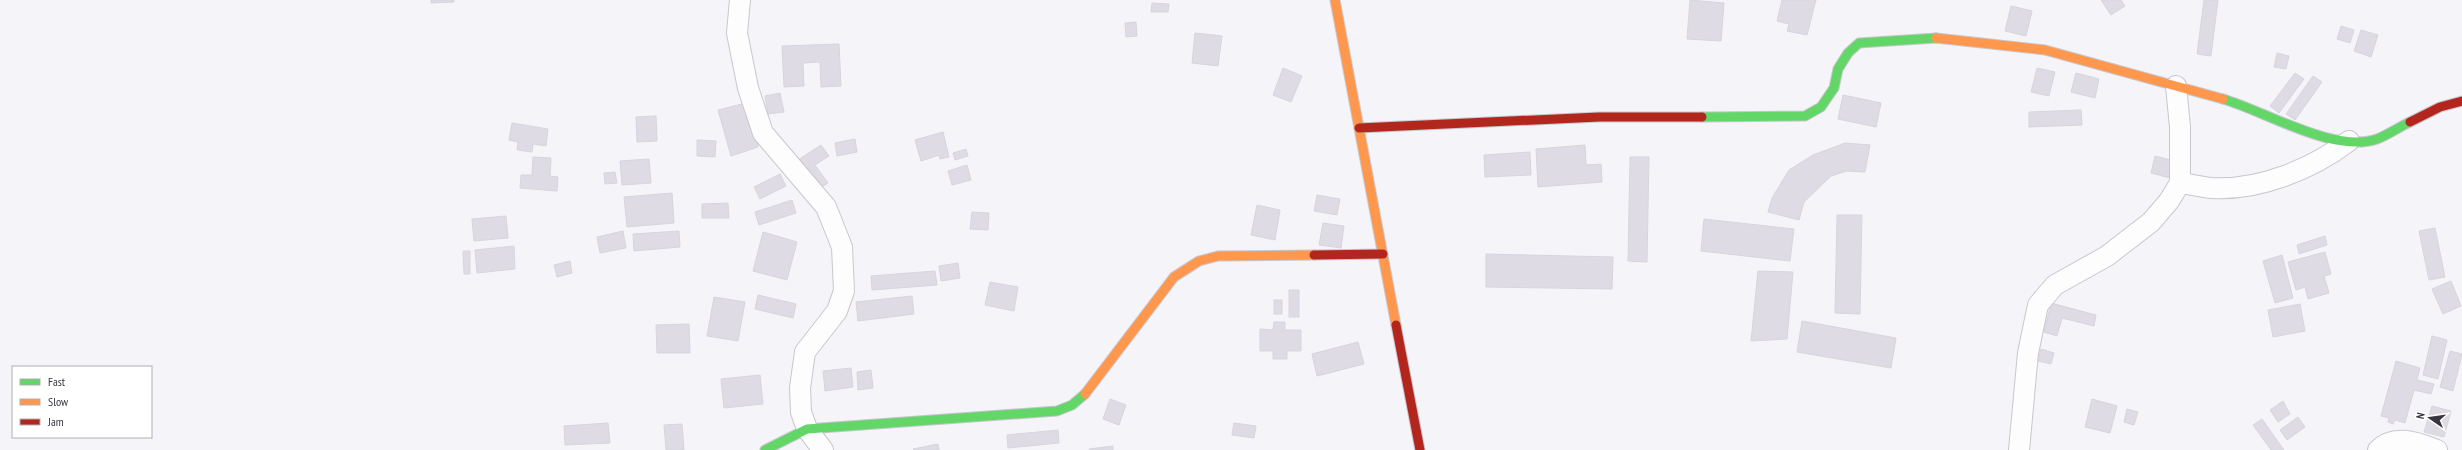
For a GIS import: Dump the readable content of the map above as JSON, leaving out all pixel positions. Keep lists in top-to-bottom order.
{
  "legend": ["Fast", "Slow", "Jam"],
  "north": "left"
}
